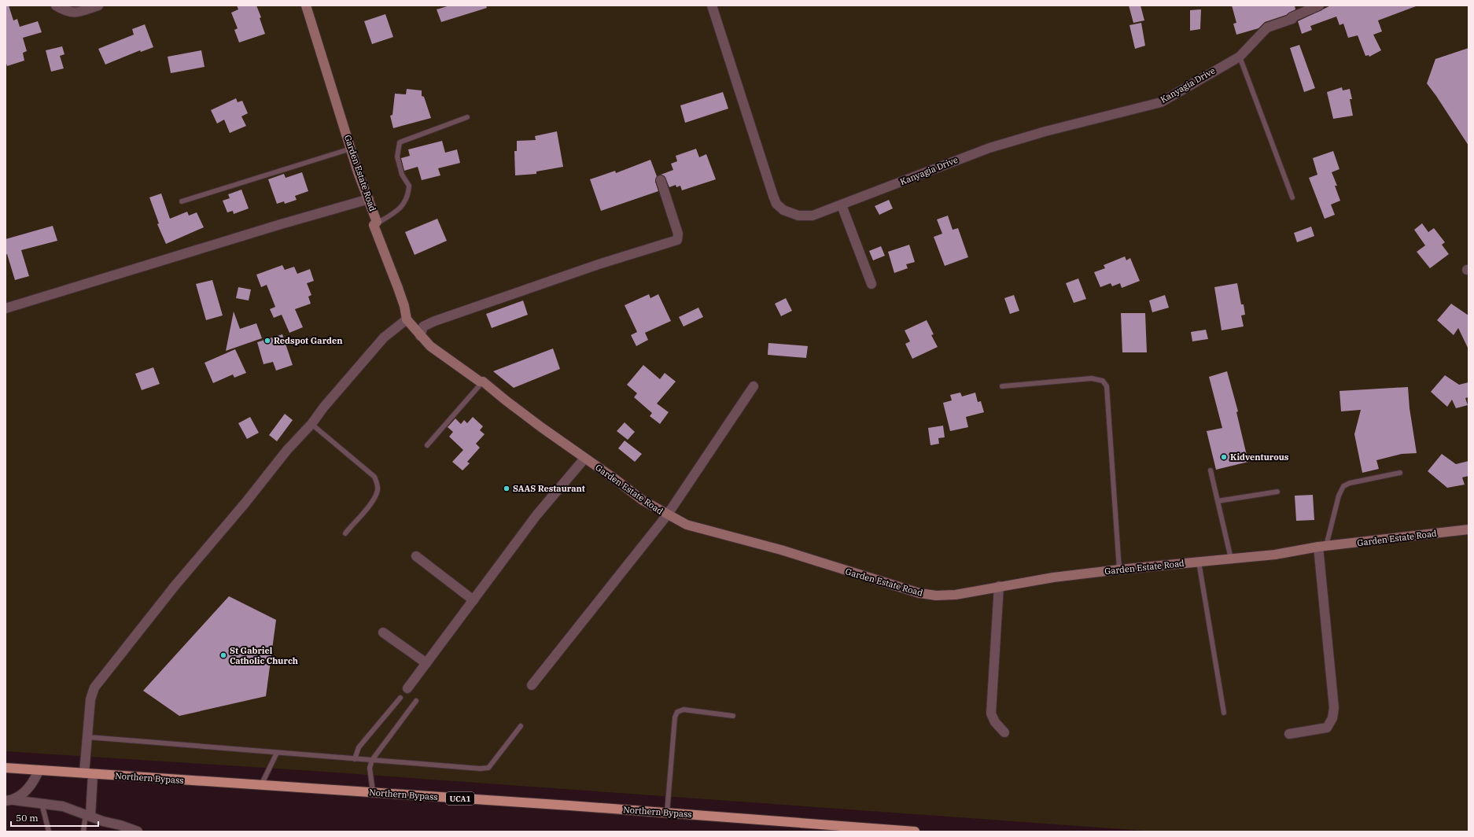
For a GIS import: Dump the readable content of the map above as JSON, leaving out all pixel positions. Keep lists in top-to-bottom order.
{
  "streets": {
    "main road": ["Northern Bypass", "UCA1"],
    "street": ["Kanyagia Drive", "Garden Estate Road"]
  },
  "places": [
    "Redspot Garden",
    "Kidventurous",
    "SAAS Restaurant",
    "St Gabriel Catholic Church"
  ],
  "scale_bar": "50 m"
}
